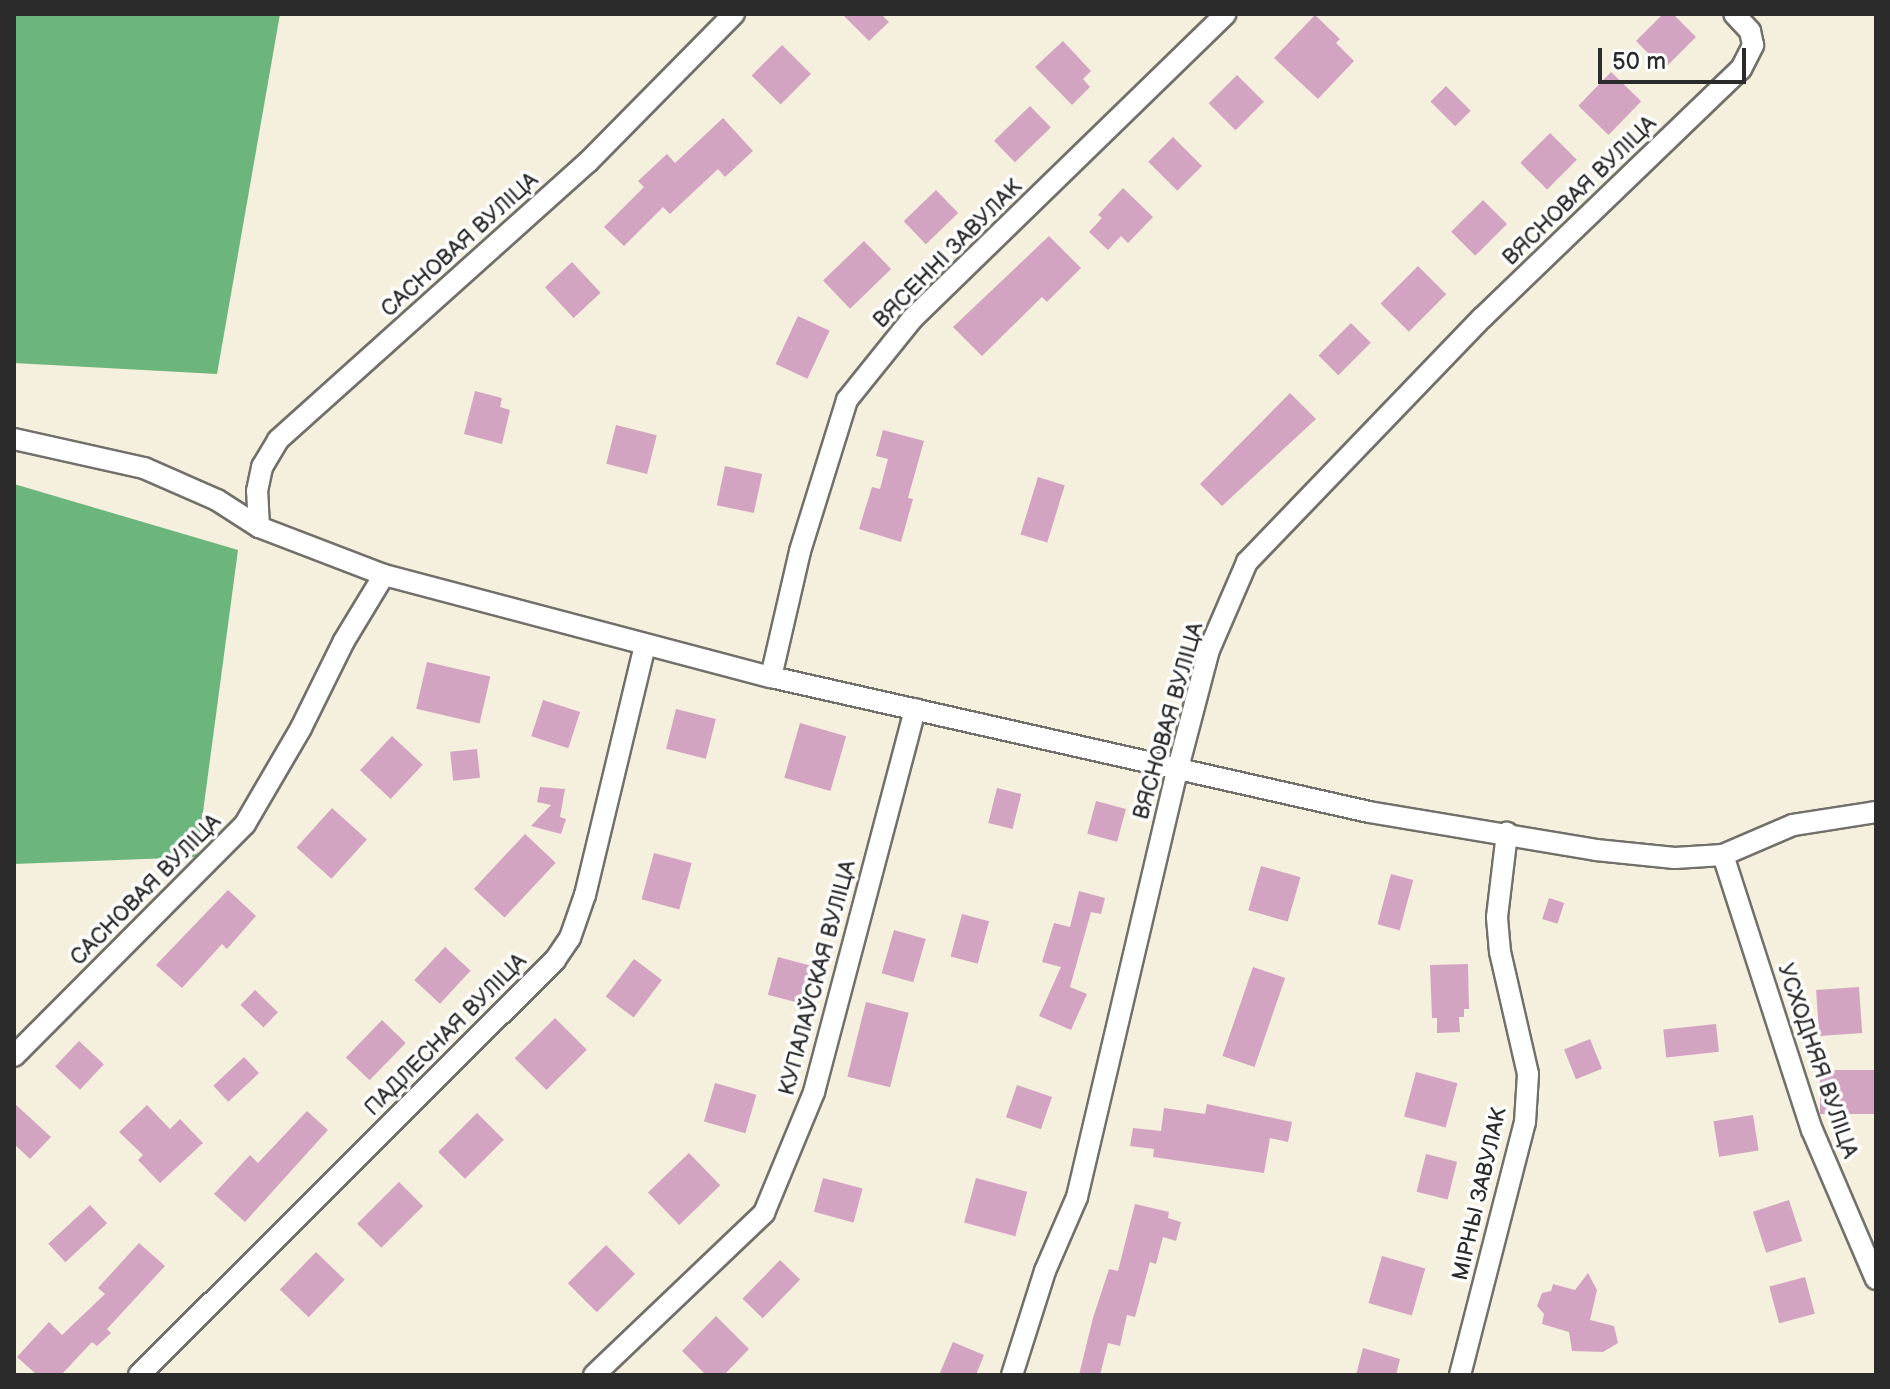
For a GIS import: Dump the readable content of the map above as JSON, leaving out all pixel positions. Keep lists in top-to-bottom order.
{
  "streets": {
    "street": [
      "ВЯСНОВАЯ ВУЛІЦА",
      "САСНОВАЯ ВУЛІЦА",
      "ВЯСЕННІ ЗАВУЛАК",
      "КУПАЛАЎСКАЯ ВУЛІЦА",
      "ПАДЛЕСНАЯ ВУЛІЦА",
      "УСХОДНЯЯ ВУЛІЦА",
      "МІРНЫ ЗАВУЛАК"
    ]
  },
  "scale_bar": "50 m"
}
